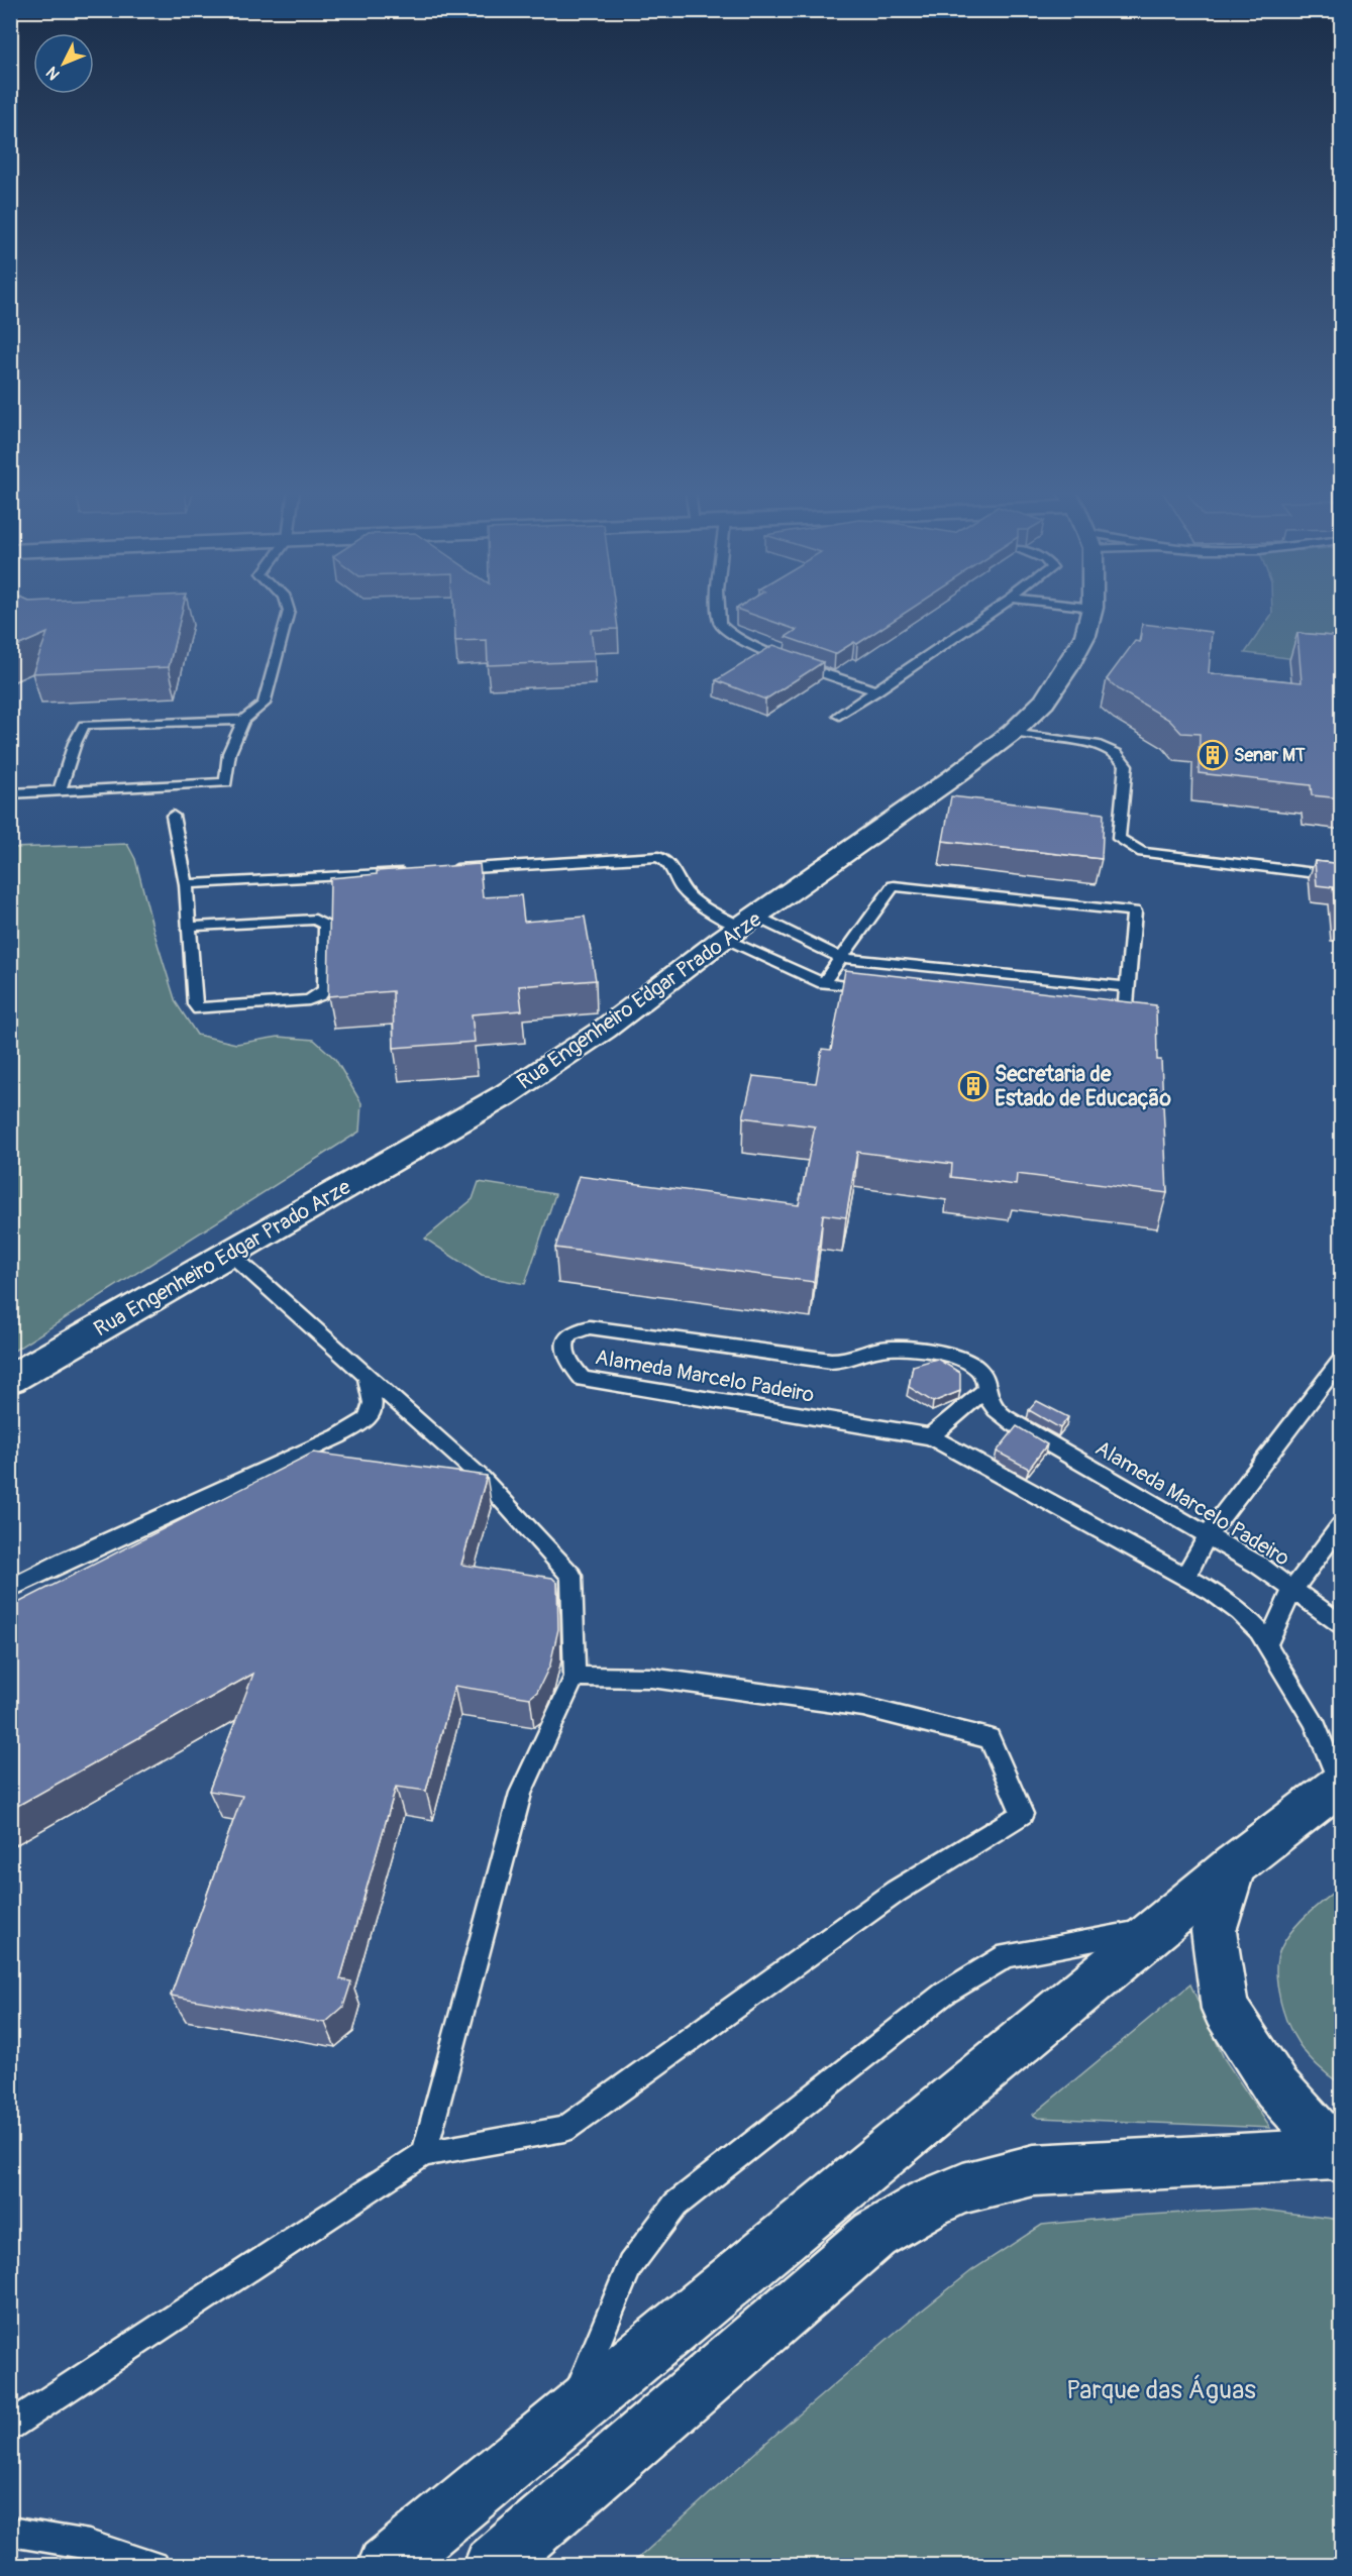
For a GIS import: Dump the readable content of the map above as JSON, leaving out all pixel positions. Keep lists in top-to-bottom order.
{
  "streets": {
    "street": ["Rua Engenheiro Edgar Prado Arze"],
    "lane": ["Alameda Marcelo Padeiro"]
  },
  "parks": ["Parque das Águas"],
  "places": {
    "building": ["Senar MT", "Secretaria de Estado de Educação"]
  },
  "north": "bottom left"
}
